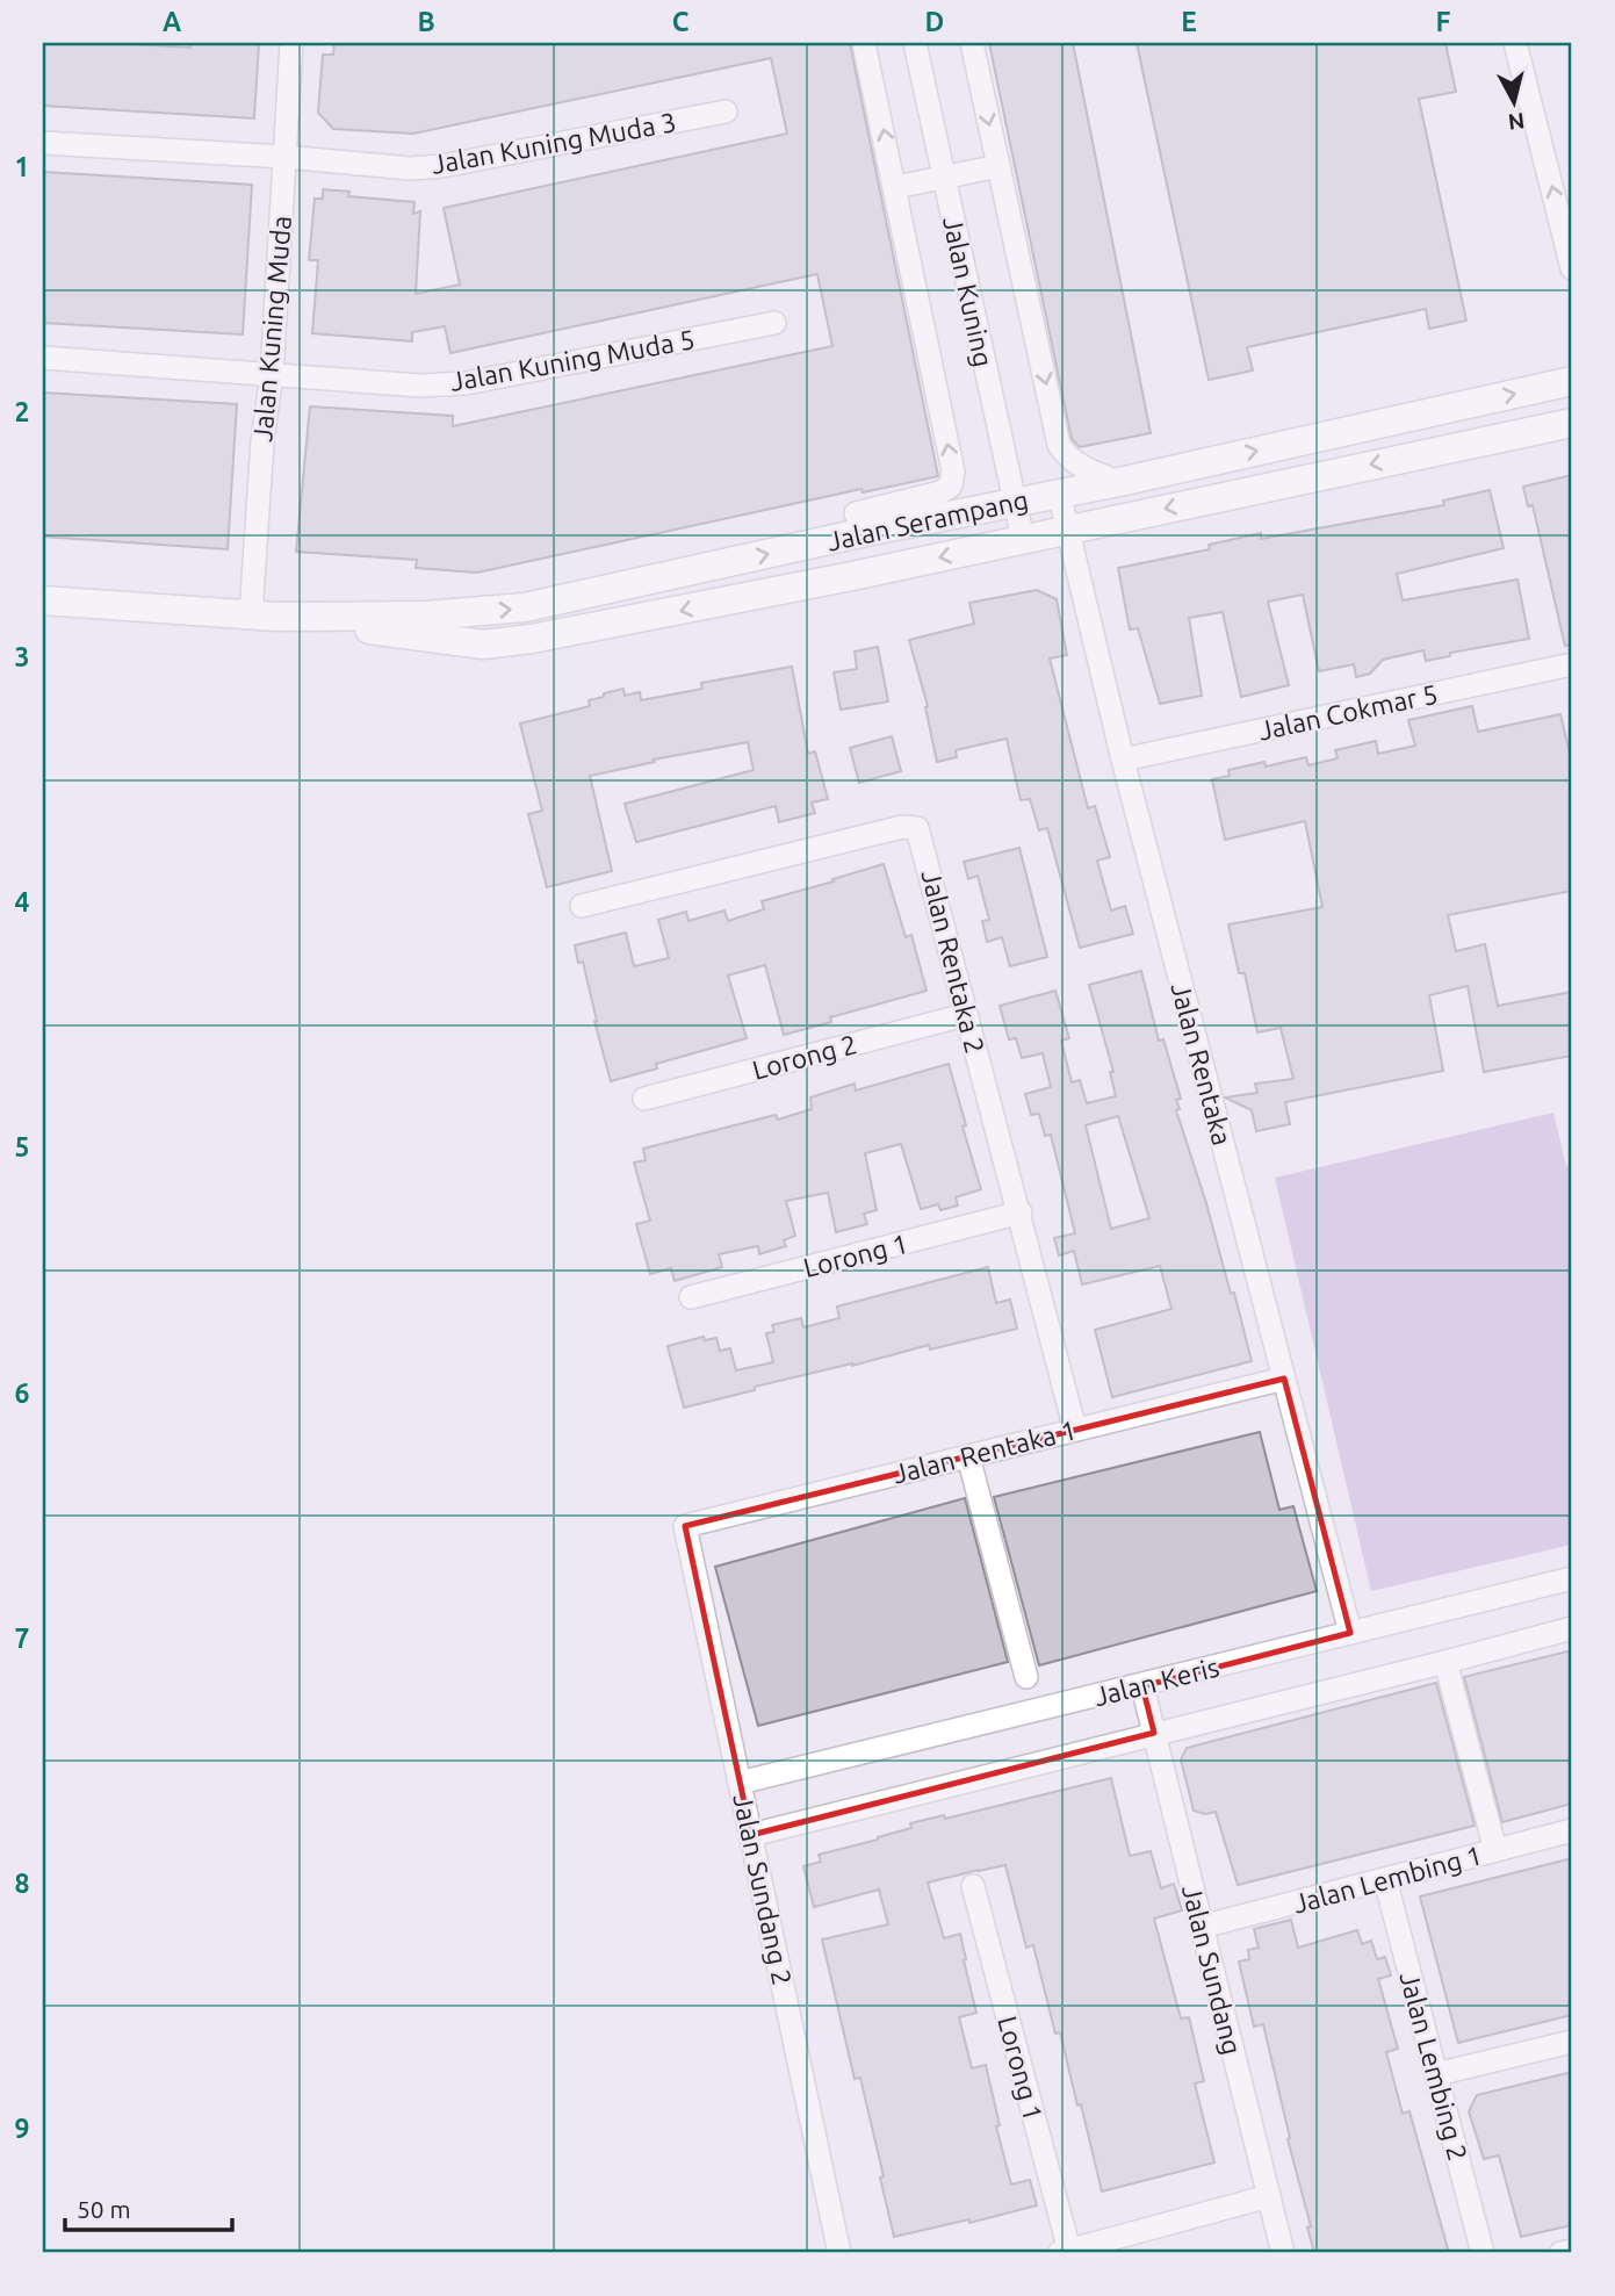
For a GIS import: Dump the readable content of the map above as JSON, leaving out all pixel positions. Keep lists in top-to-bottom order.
{
  "streets": {
    "main road": ["Jalan Serampang"],
    "street": [
      "Jalan Kuning Muda 3",
      "Jalan Kuning",
      "Jalan Kuning Muda",
      "Jalan Kuning Muda 5",
      "Jalan Cokmar 5",
      "Jalan Rentaka 2",
      "Lorong 2",
      "Jalan Rentaka",
      "Lorong 1",
      "Jalan Rentaka 1",
      "Jalan Keris",
      "Jalan Lembing 1",
      "Jalan Sundang 2",
      "Jalan Sundang",
      "Jalan Lembing 2"
    ]
  },
  "crossings": [
    ["Jalan Kuning Muda 3", "Jalan Kuning Muda"],
    ["Jalan Kuning", "Jalan Serampang"],
    ["Jalan Kuning Muda", "Jalan Kuning Muda 5"],
    ["Jalan Kuning Muda", "Jalan Serampang"],
    ["Jalan Serampang", "Jalan Rentaka"],
    ["Jalan Cokmar 5", "Jalan Rentaka"],
    ["Jalan Rentaka 2", "Lorong 2"],
    ["Jalan Rentaka 2", "Lorong 1"],
    ["Jalan Rentaka 2", "Jalan Rentaka 1"],
    ["Jalan Rentaka", "Jalan Rentaka 1"],
    ["Jalan Rentaka", "Jalan Keris"],
    ["Jalan Rentaka 1", "Jalan Sundang 2"],
    ["Jalan Keris", "Jalan Sundang 2"],
    ["Jalan Keris", "Jalan Sundang"],
    ["Jalan Lembing 1", "Jalan Sundang"],
    ["Jalan Lembing 1", "Jalan Lembing 2"]
  ],
  "scale_bar": "50 m",
  "north": "bottom",
  "grid": {
    "columns": [
      "A",
      "B",
      "C",
      "D",
      "E",
      "F"
    ],
    "rows": [
      "1",
      "2",
      "3",
      "4",
      "5",
      "6",
      "7",
      "8",
      "9"
    ]
  }
}
